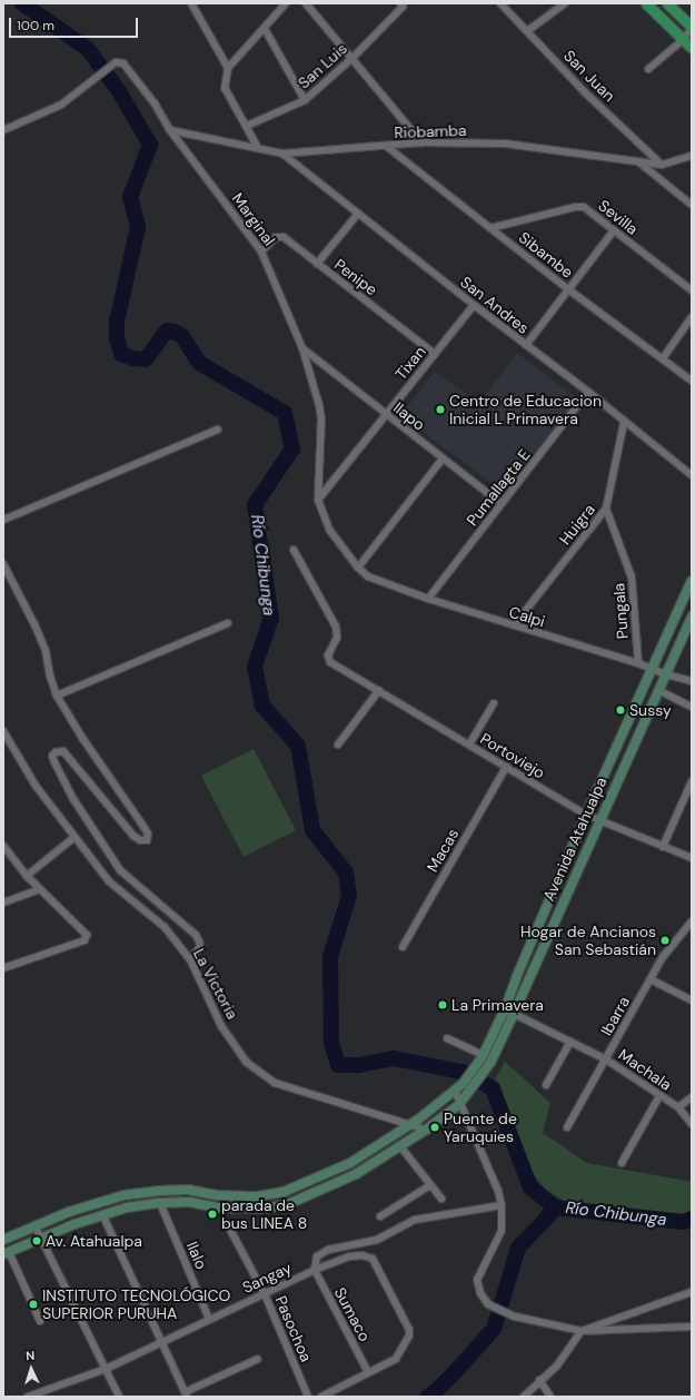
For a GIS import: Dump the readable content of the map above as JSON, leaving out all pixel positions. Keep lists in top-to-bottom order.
{
  "streets": {
    "main road": ["Avenida Atahualpa"],
    "street": [
      "San Luis",
      "San Juan",
      "Riobamba",
      "Sevilla",
      "Marginal",
      "Sibambe",
      "Penipe",
      "San Andres",
      "Tixan",
      "Ilapo",
      "Pumallagta E",
      "Huigra",
      "Pungala",
      "Calpi",
      "Portoviejo",
      "Macas",
      "La Victoria",
      "Ibarra",
      "Machala",
      "Ilalo",
      "Sangay",
      "Sumaco",
      "Pasochoa"
    ]
  },
  "crossings": [
    ["San Juan", "Riobamba"],
    ["Riobamba", "Marginal"],
    ["Riobamba", "Sibambe"],
    ["Riobamba", "San Andres"],
    ["Sevilla", "Sibambe"],
    ["Marginal", "Penipe"],
    ["Marginal", "Tixan"],
    ["Marginal", "Ilapo"],
    ["Marginal", "Calpi"],
    ["Penipe", "Tixan"],
    ["San Andres", "Tixan"],
    ["San Andres", "Pumallagta E"],
    ["San Andres", "Huigra"],
    ["Tixan", "Ilapo"],
    ["Ilapo", "Pumallagta E"],
    ["Pumallagta E", "Calpi"],
    ["Huigra", "Pungala"],
    ["Huigra", "Calpi"],
    ["Pungala", "Calpi"],
    ["Calpi", "Avenida Atahualpa"],
    ["Portoviejo", "Avenida Atahualpa"],
    ["Portoviejo", "Macas"],
    ["Avenida Atahualpa", "La Victoria"],
    ["Avenida Atahualpa", "Machala"],
    ["Avenida Atahualpa", "Ilalo"],
    ["Ibarra", "Machala"],
    ["Ilalo", "Sangay"],
    ["Sangay", "Sumaco"],
    ["Sangay", "Pasochoa"]
  ],
  "water": ["Río Chibunga"],
  "places": [
    "Centro de Educacion Inicial L Primavera",
    "Sussy",
    "Hogar de Ancianos San Sebastián",
    "La Primavera",
    "Puente de Yaruquies",
    "parada de bus LINEA 8",
    "Av. Atahualpa",
    "INSTITUTO TECNOLÓGICO SUPERIOR PURUHA"
  ],
  "scale_bar": "100 m",
  "north": "top"
}
